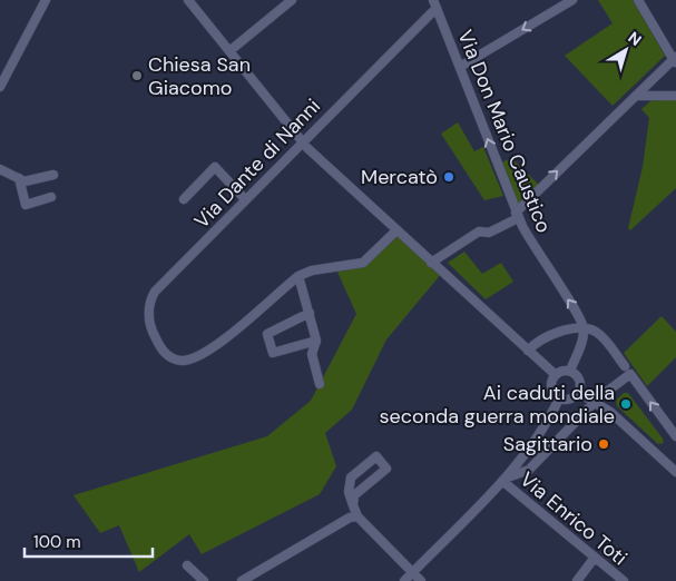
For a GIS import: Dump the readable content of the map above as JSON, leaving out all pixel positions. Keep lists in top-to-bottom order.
{
  "streets": {
    "street": ["Via Don Mario Caustico", "Via Dante di Nanni", "Via Enrico Toti"]
  },
  "crossings": [
    ["Via Don Mario Caustico", "Via Dante di Nanni"]
  ],
  "one_way": ["Via Don Mario Caustico"],
  "places": [
    "Chiesa San Giacomo",
    "Mercatò",
    "Ai caduti della seconda guerra mondiale",
    "Sagittario"
  ],
  "scale_bar": "100 m",
  "north": "top right"
}
